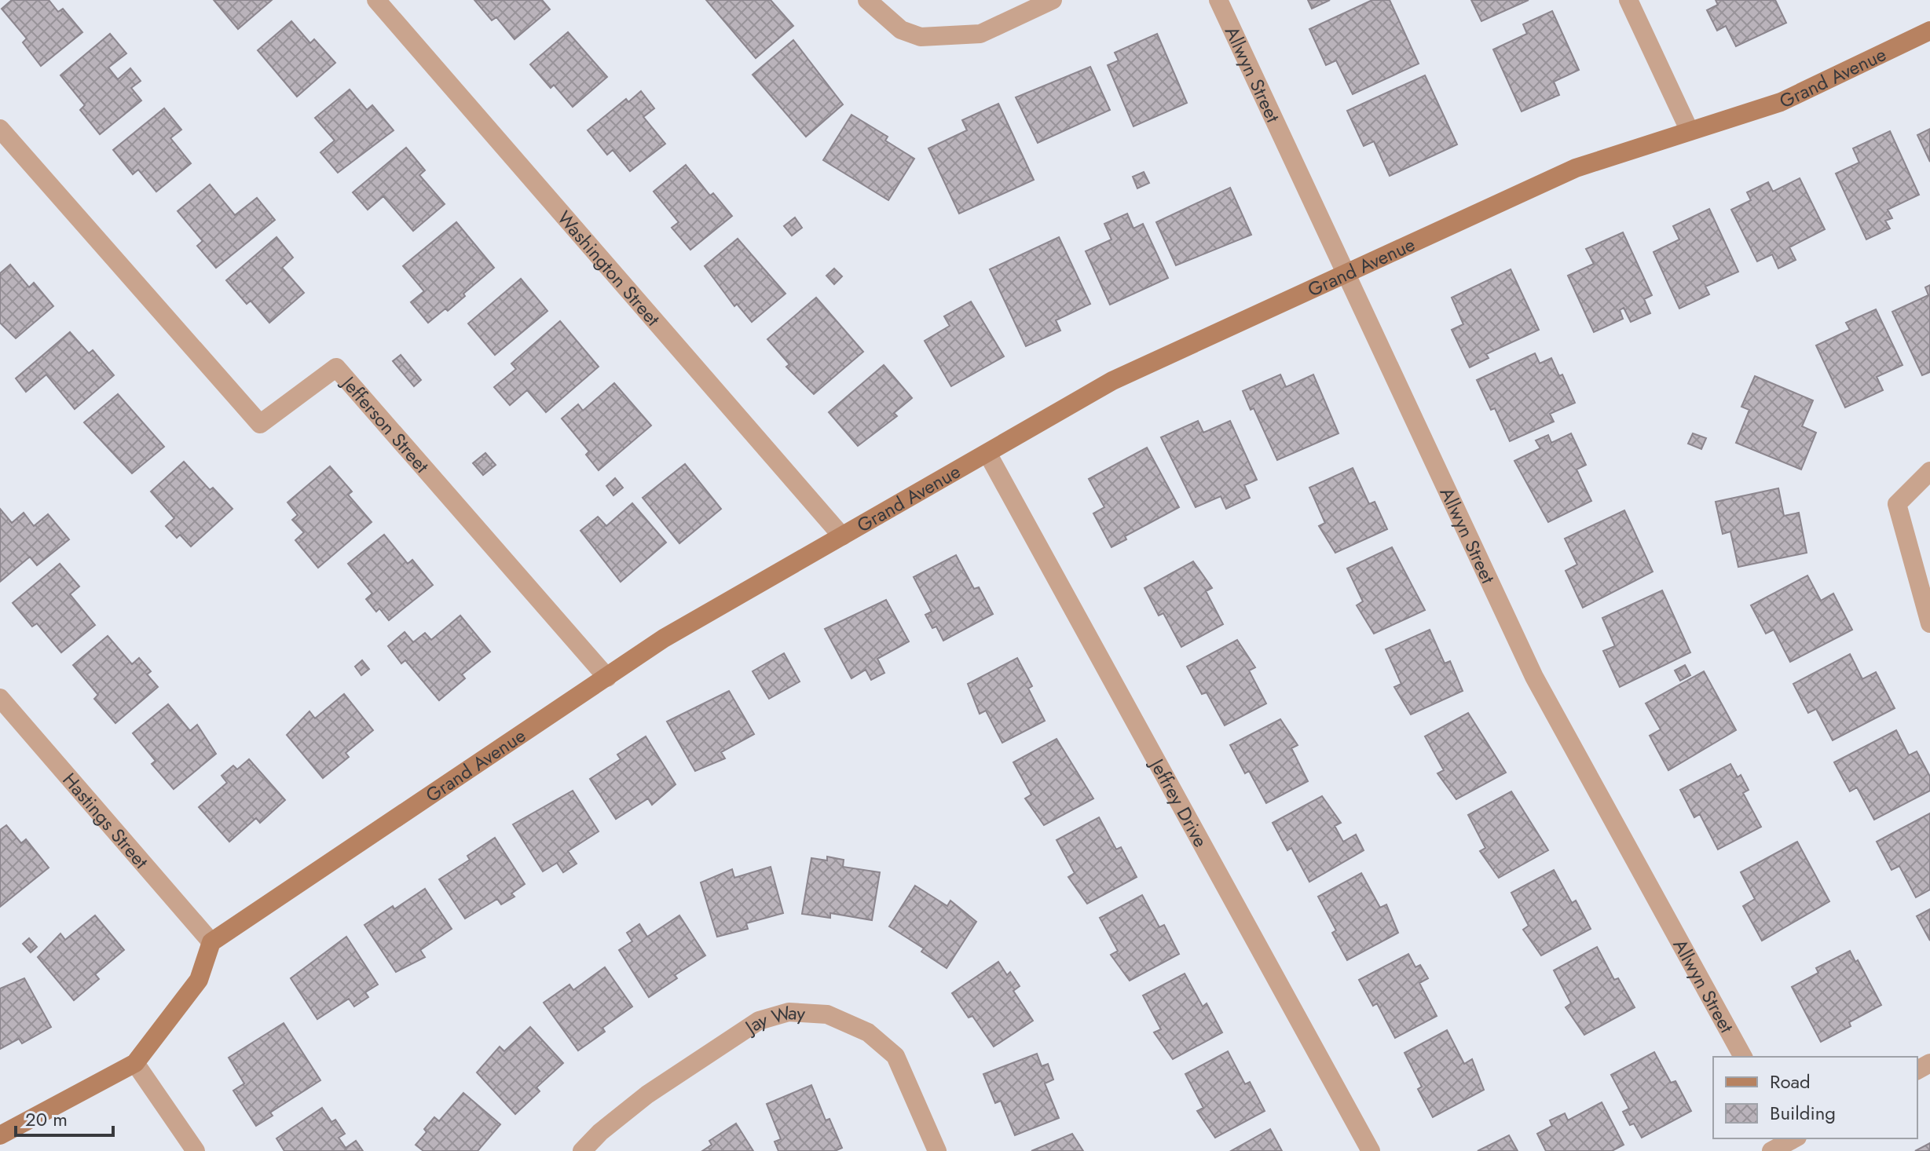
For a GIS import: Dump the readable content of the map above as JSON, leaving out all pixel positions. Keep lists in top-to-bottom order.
{
  "streets": {
    "street": [
      "Allwyn Street",
      "Grand Avenue",
      "Washington Street",
      "Jefferson Street",
      "Jeffrey Drive",
      "Hastings Street",
      "Jay Way"
    ]
  },
  "crossings": [
    ["Allwyn Street", "Grand Avenue"],
    ["Grand Avenue", "Washington Street"],
    ["Grand Avenue", "Jefferson Street"],
    ["Grand Avenue", "Jeffrey Drive"],
    ["Grand Avenue", "Hastings Street"]
  ],
  "legend": ["Road", "Building"],
  "scale_bar": "20 m"
}
